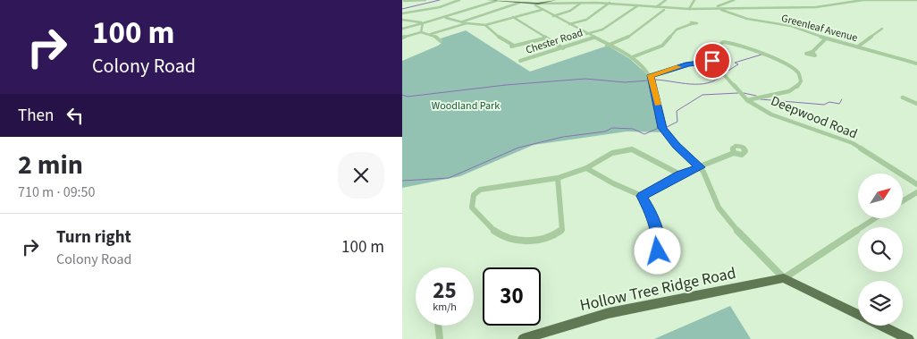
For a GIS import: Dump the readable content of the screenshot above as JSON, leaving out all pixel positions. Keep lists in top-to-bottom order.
{
  "streets": {
    "main road": ["Hollow Tree Ridge Road"],
    "street": ["Greenleaf Avenue", "Chester Road", "Deepwood Road"]
  },
  "parks": ["Woodland Park"],
  "north": "top right",
  "page": {
    "turn": ["100 m", "Colony Road"],
    "then": "Then",
    "heading": ["2 min", "710 m · 09:50"],
    "list": [
      {
        "name": "Turn right",
        "note": "Colony Road",
        "value": "100 m"
      }
    ],
    "speed": "25 km/h",
    "limit": "30"
  }
}
